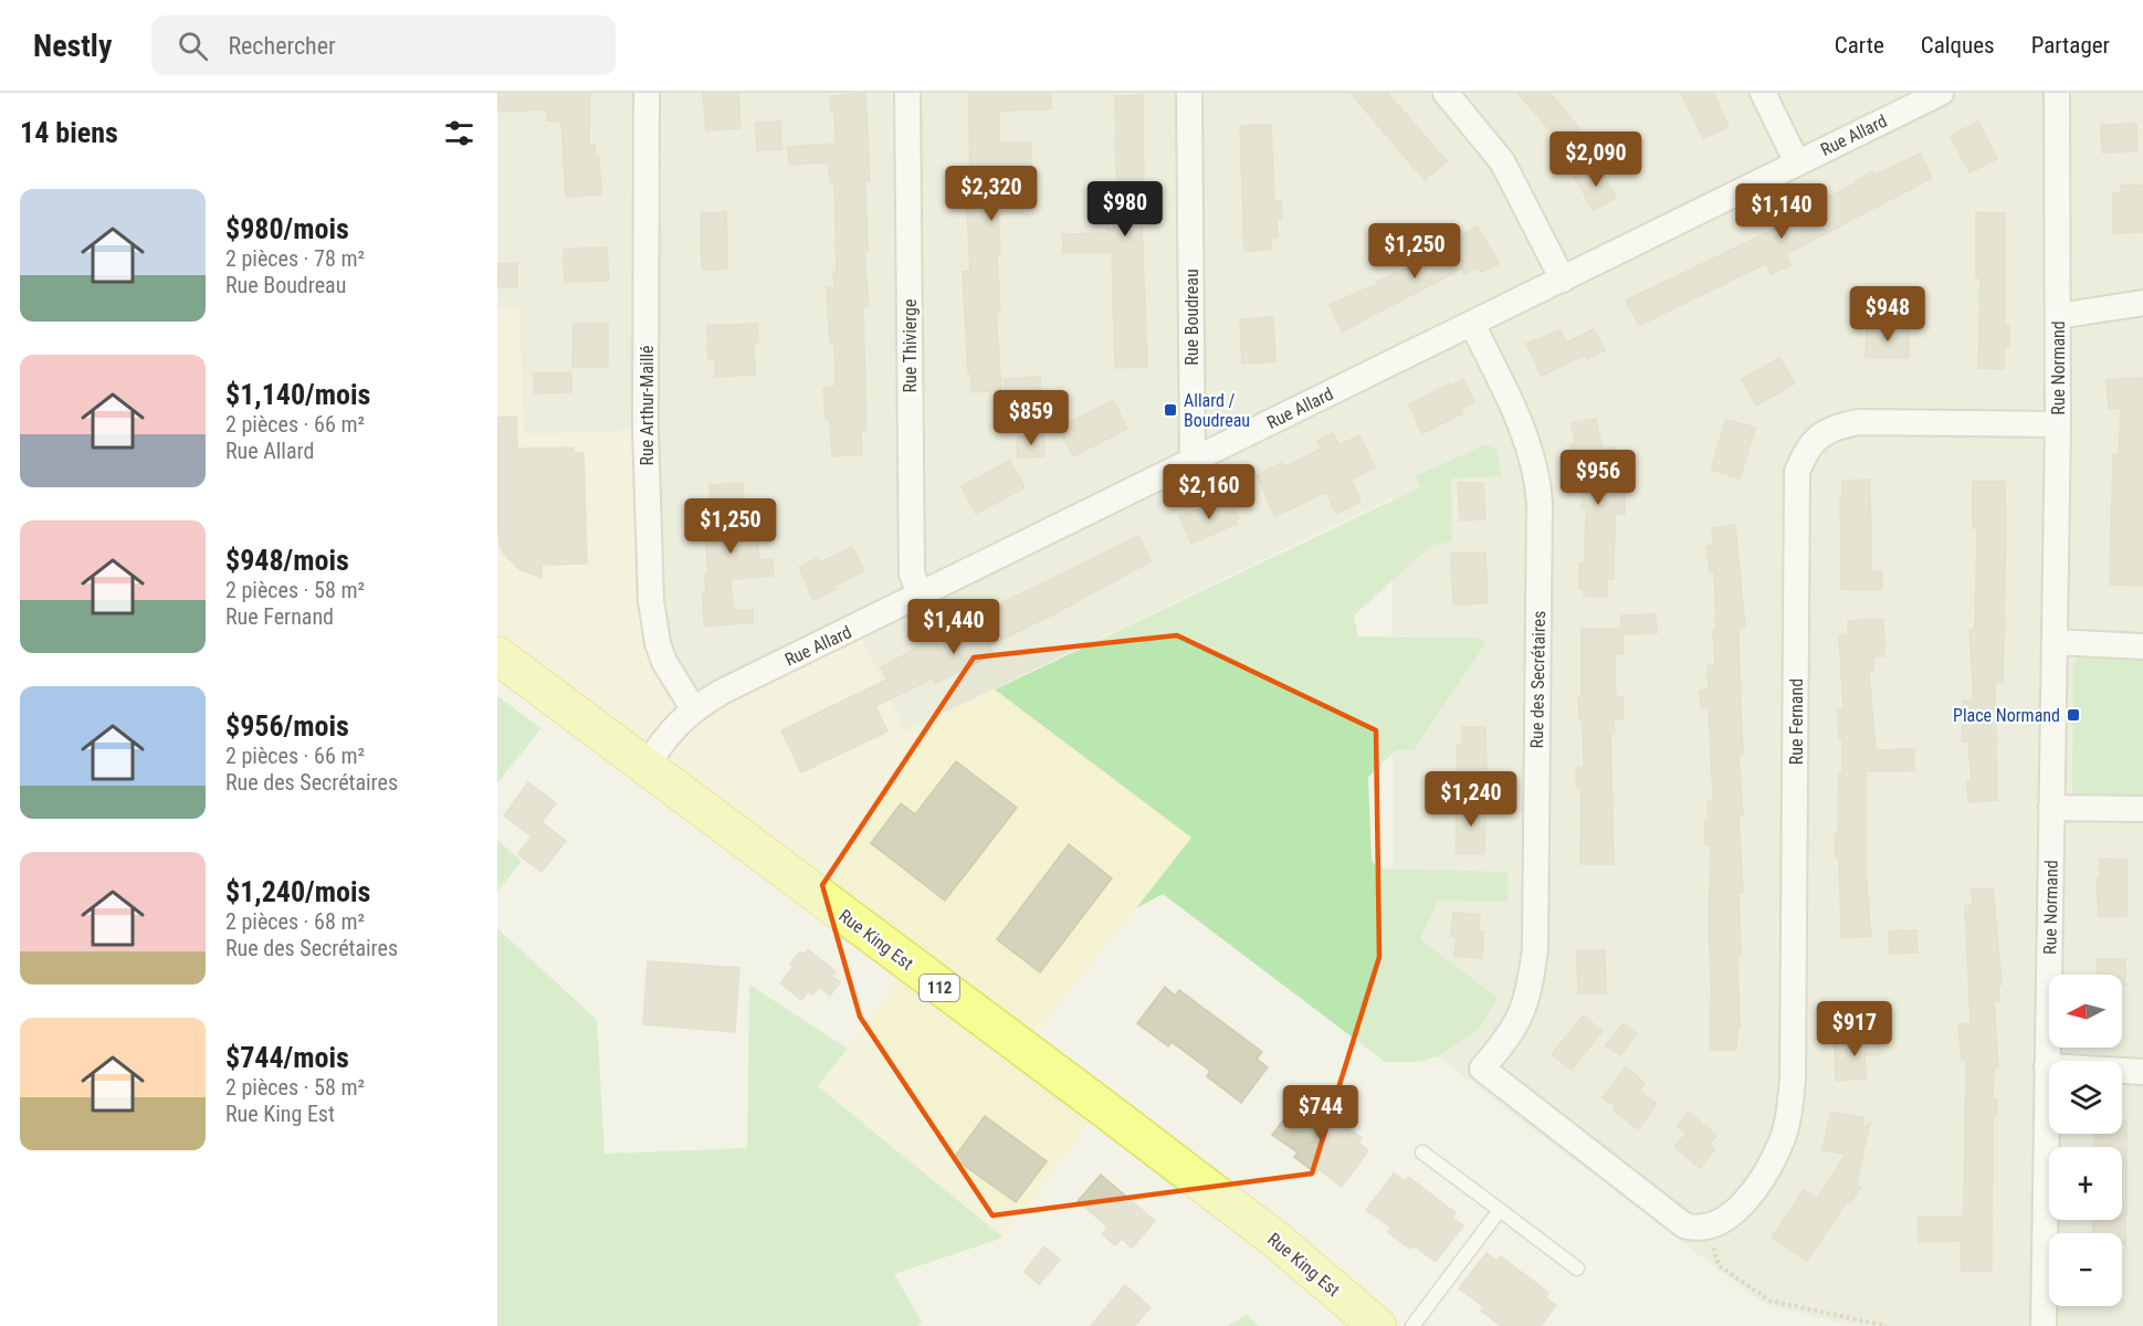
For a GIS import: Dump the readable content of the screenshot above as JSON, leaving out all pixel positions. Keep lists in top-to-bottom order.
{
  "streets": {
    "main road": ["Rue King Est", "112"],
    "street": [
      "Rue Allard",
      "Rue Boudreau",
      "Rue Thivierge",
      "Rue Normand",
      "Rue Arthur-Maillé",
      "Rue des Secrétaires",
      "Rue Fernand"
    ]
  },
  "crossings": [
    ["Rue Allard", "Rue Boudreau"],
    ["Rue Allard", "Rue Thivierge"],
    ["Rue Allard", "Rue Arthur-Maillé"],
    ["Rue Allard", "Rue des Secrétaires"],
    ["Rue Allard", "Rue King Est"],
    ["Rue Normand", "Rue Fernand"],
    ["Rue des Secrétaires", "Rue Fernand"]
  ],
  "places": {
    "transit": ["Allard / Boudreau", "Place Normand"]
  },
  "north": "left",
  "page": {
    "header": "Nestly",
    "search": "Rechercher",
    "nav": ["Carte", "Calques", "Partager"],
    "heading": "14 biens",
    "price": [
      "$2,090",
      "$2,320",
      "$980",
      "$1,140",
      "$1,250",
      "$948",
      "$859",
      "$956",
      "$2,160",
      "$1,250",
      "$1,440",
      "$1,240",
      "$917",
      "$744"
    ],
    "list": [
      {
        "name": "$980/mois",
        "note": "2 pièces · 78 m² · Rue Boudreau"
      },
      {
        "name": "$1,140/mois",
        "note": "2 pièces · 66 m² · Rue Allard"
      },
      {
        "name": "$948/mois",
        "note": "2 pièces · 58 m² · Rue Fernand"
      },
      {
        "name": "$956/mois",
        "note": "2 pièces · 66 m² · Rue des Secrétaires"
      },
      {
        "name": "$1,240/mois",
        "note": "2 pièces · 68 m² · Rue des Secrétaires"
      },
      {
        "name": "$744/mois",
        "note": "2 pièces · 58 m² · Rue King Est"
      }
    ],
    "map_buttons": ["+", "−"]
  }
}
